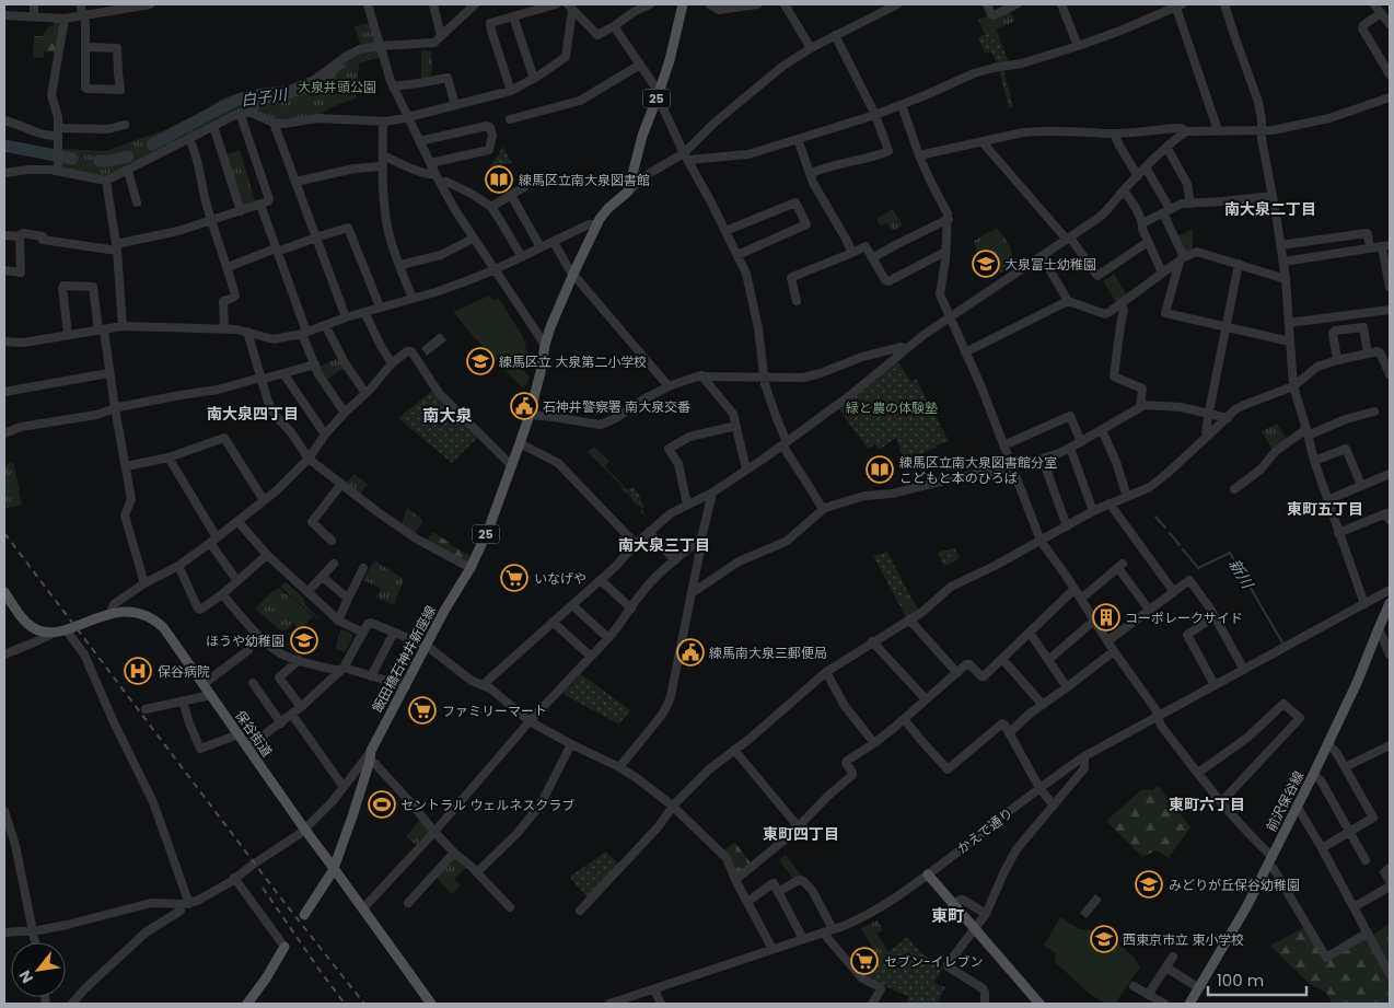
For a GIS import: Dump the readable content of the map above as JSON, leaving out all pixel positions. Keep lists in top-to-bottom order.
{
  "streets": {
    "main road": [
      "25",
      "飯田橋石神井新座線",
      "保谷街道",
      "前沢保谷線"
    ],
    "street": ["かえで通り"]
  },
  "crossings": [
    ["25", "飯田橋石神井新座線"],
    ["飯田橋石神井新座線", "保谷街道"]
  ],
  "districts": [
    "南大泉二丁目",
    "南大泉四丁目",
    "南大泉",
    "東町五丁目",
    "南大泉三丁目",
    "東町六丁目",
    "東町四丁目",
    "東町"
  ],
  "water": ["白子川", "新川"],
  "parks": ["大泉井頭公園", "緑と農の体験塾"],
  "places": {
    "library": ["練馬区立南大泉図書館", "練馬区立南大泉図書館分室 こどもと本のひろば"],
    "school or university": [
      "大泉富士幼稚園",
      "練馬区立 大泉第二小学校",
      "ほうや幼稚園",
      "みどりが丘保谷幼稚園",
      "西東京市立 東小学校"
    ],
    "public building": ["石神井警察署 南大泉交番", "練馬南大泉三郵便局"],
    "supermarket": ["いなげや", "ファミリーマート", "セブン-イレブン"],
    "building": ["コーポレークサイド"],
    "hospital": ["保谷病院"],
    "sports": ["セントラル ウェルネスクラブ"]
  },
  "scale_bar": "100 m",
  "north": "bottom left"
}
